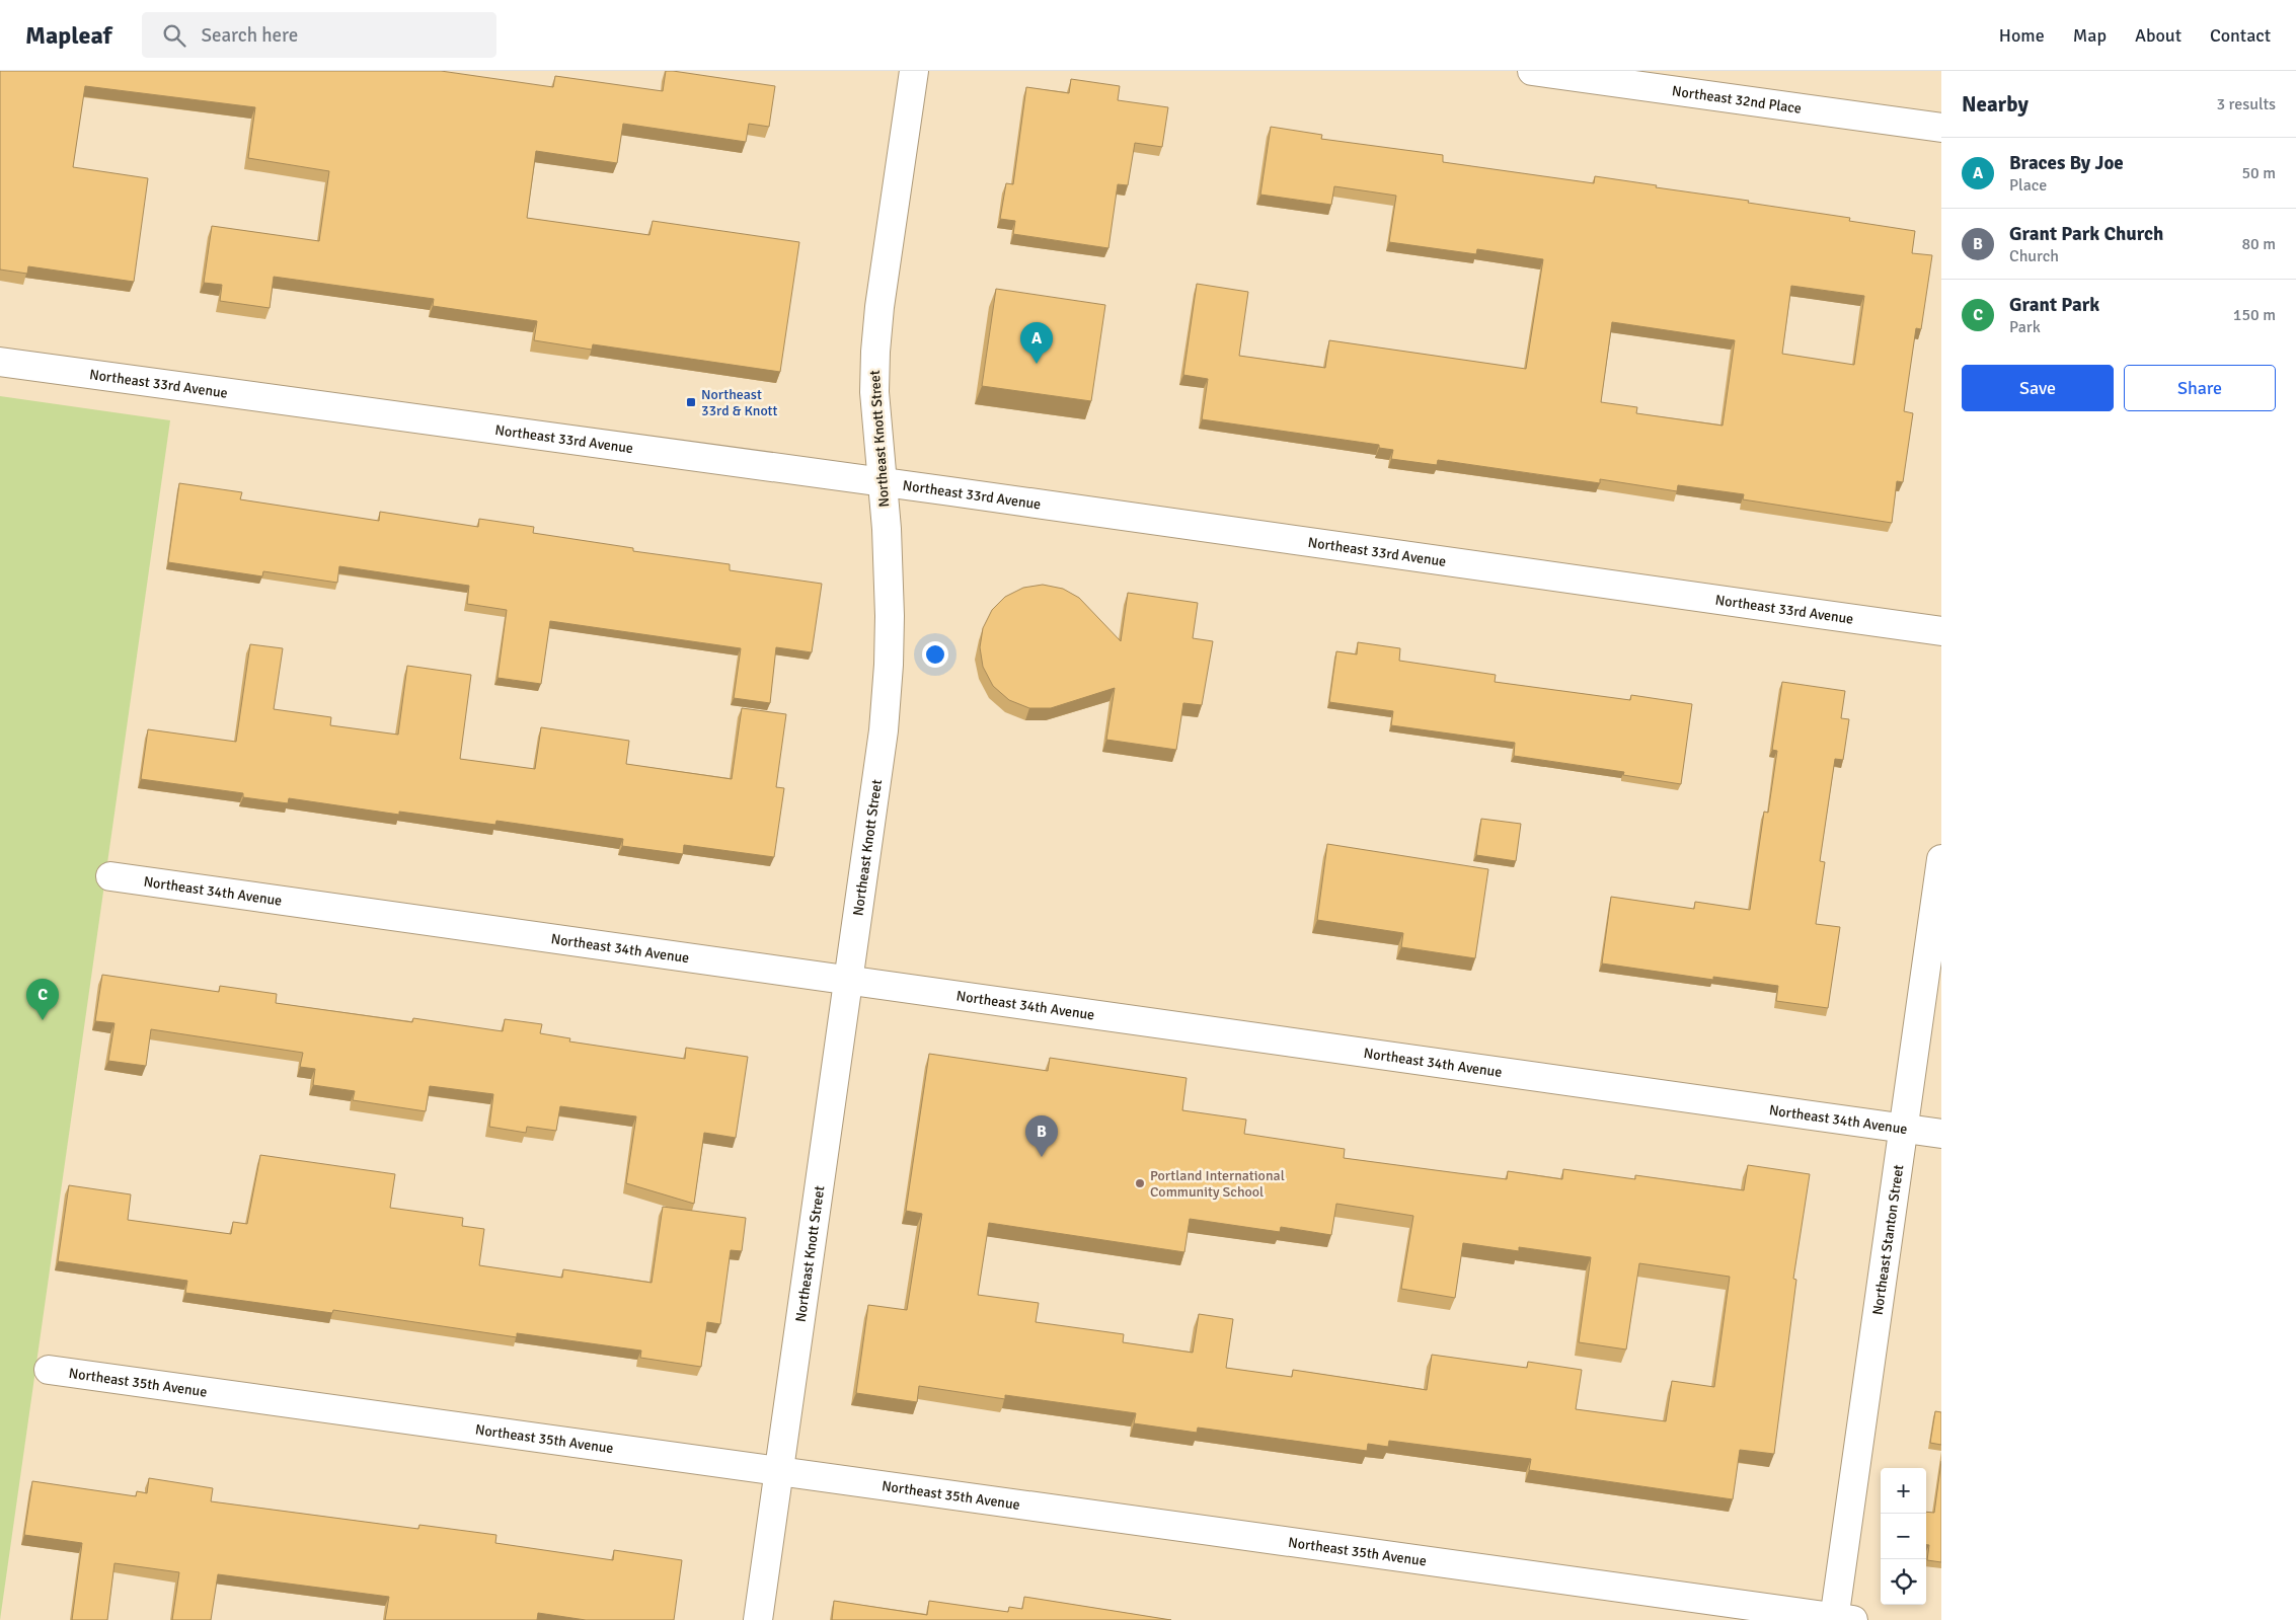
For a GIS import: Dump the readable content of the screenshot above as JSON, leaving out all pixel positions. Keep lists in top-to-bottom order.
{
  "streets": {
    "street": [
      "Northeast 32nd Place",
      "Northeast 33rd Avenue",
      "Northeast Knott Street",
      "Northeast 34th Avenue",
      "Northeast Stanton Street",
      "Northeast 35th Avenue"
    ]
  },
  "crossings": [
    ["Northeast 33rd Avenue", "Northeast Knott Street"],
    ["Northeast Knott Street", "Northeast 34th Avenue"],
    ["Northeast Knott Street", "Northeast 35th Avenue"],
    ["Northeast 34th Avenue", "Northeast Stanton Street"],
    ["Northeast Stanton Street", "Northeast 35th Avenue"]
  ],
  "places": {
    "transit": ["Northeast 33rd & Knott"],
    "other": ["Portland International Community School"]
  },
  "page": {
    "header": "Mapleaf",
    "search": "Search here",
    "nav": [
      "Home",
      "Map",
      "About",
      "Contact"
    ],
    "heading": ["Nearby", "3 results"],
    "list": [
      {
        "mark": "A",
        "name": "Braces By Joe",
        "note": "Place",
        "value": "50 m"
      },
      {
        "mark": "B",
        "name": "Grant Park Church",
        "note": "Church",
        "value": "80 m"
      },
      {
        "mark": "C",
        "name": "Grant Park",
        "note": "Park",
        "value": "150 m"
      }
    ],
    "pins": ["A", "C", "B"],
    "buttons": ["Save", "Share"],
    "map_buttons": ["+", "−"]
  }
}
